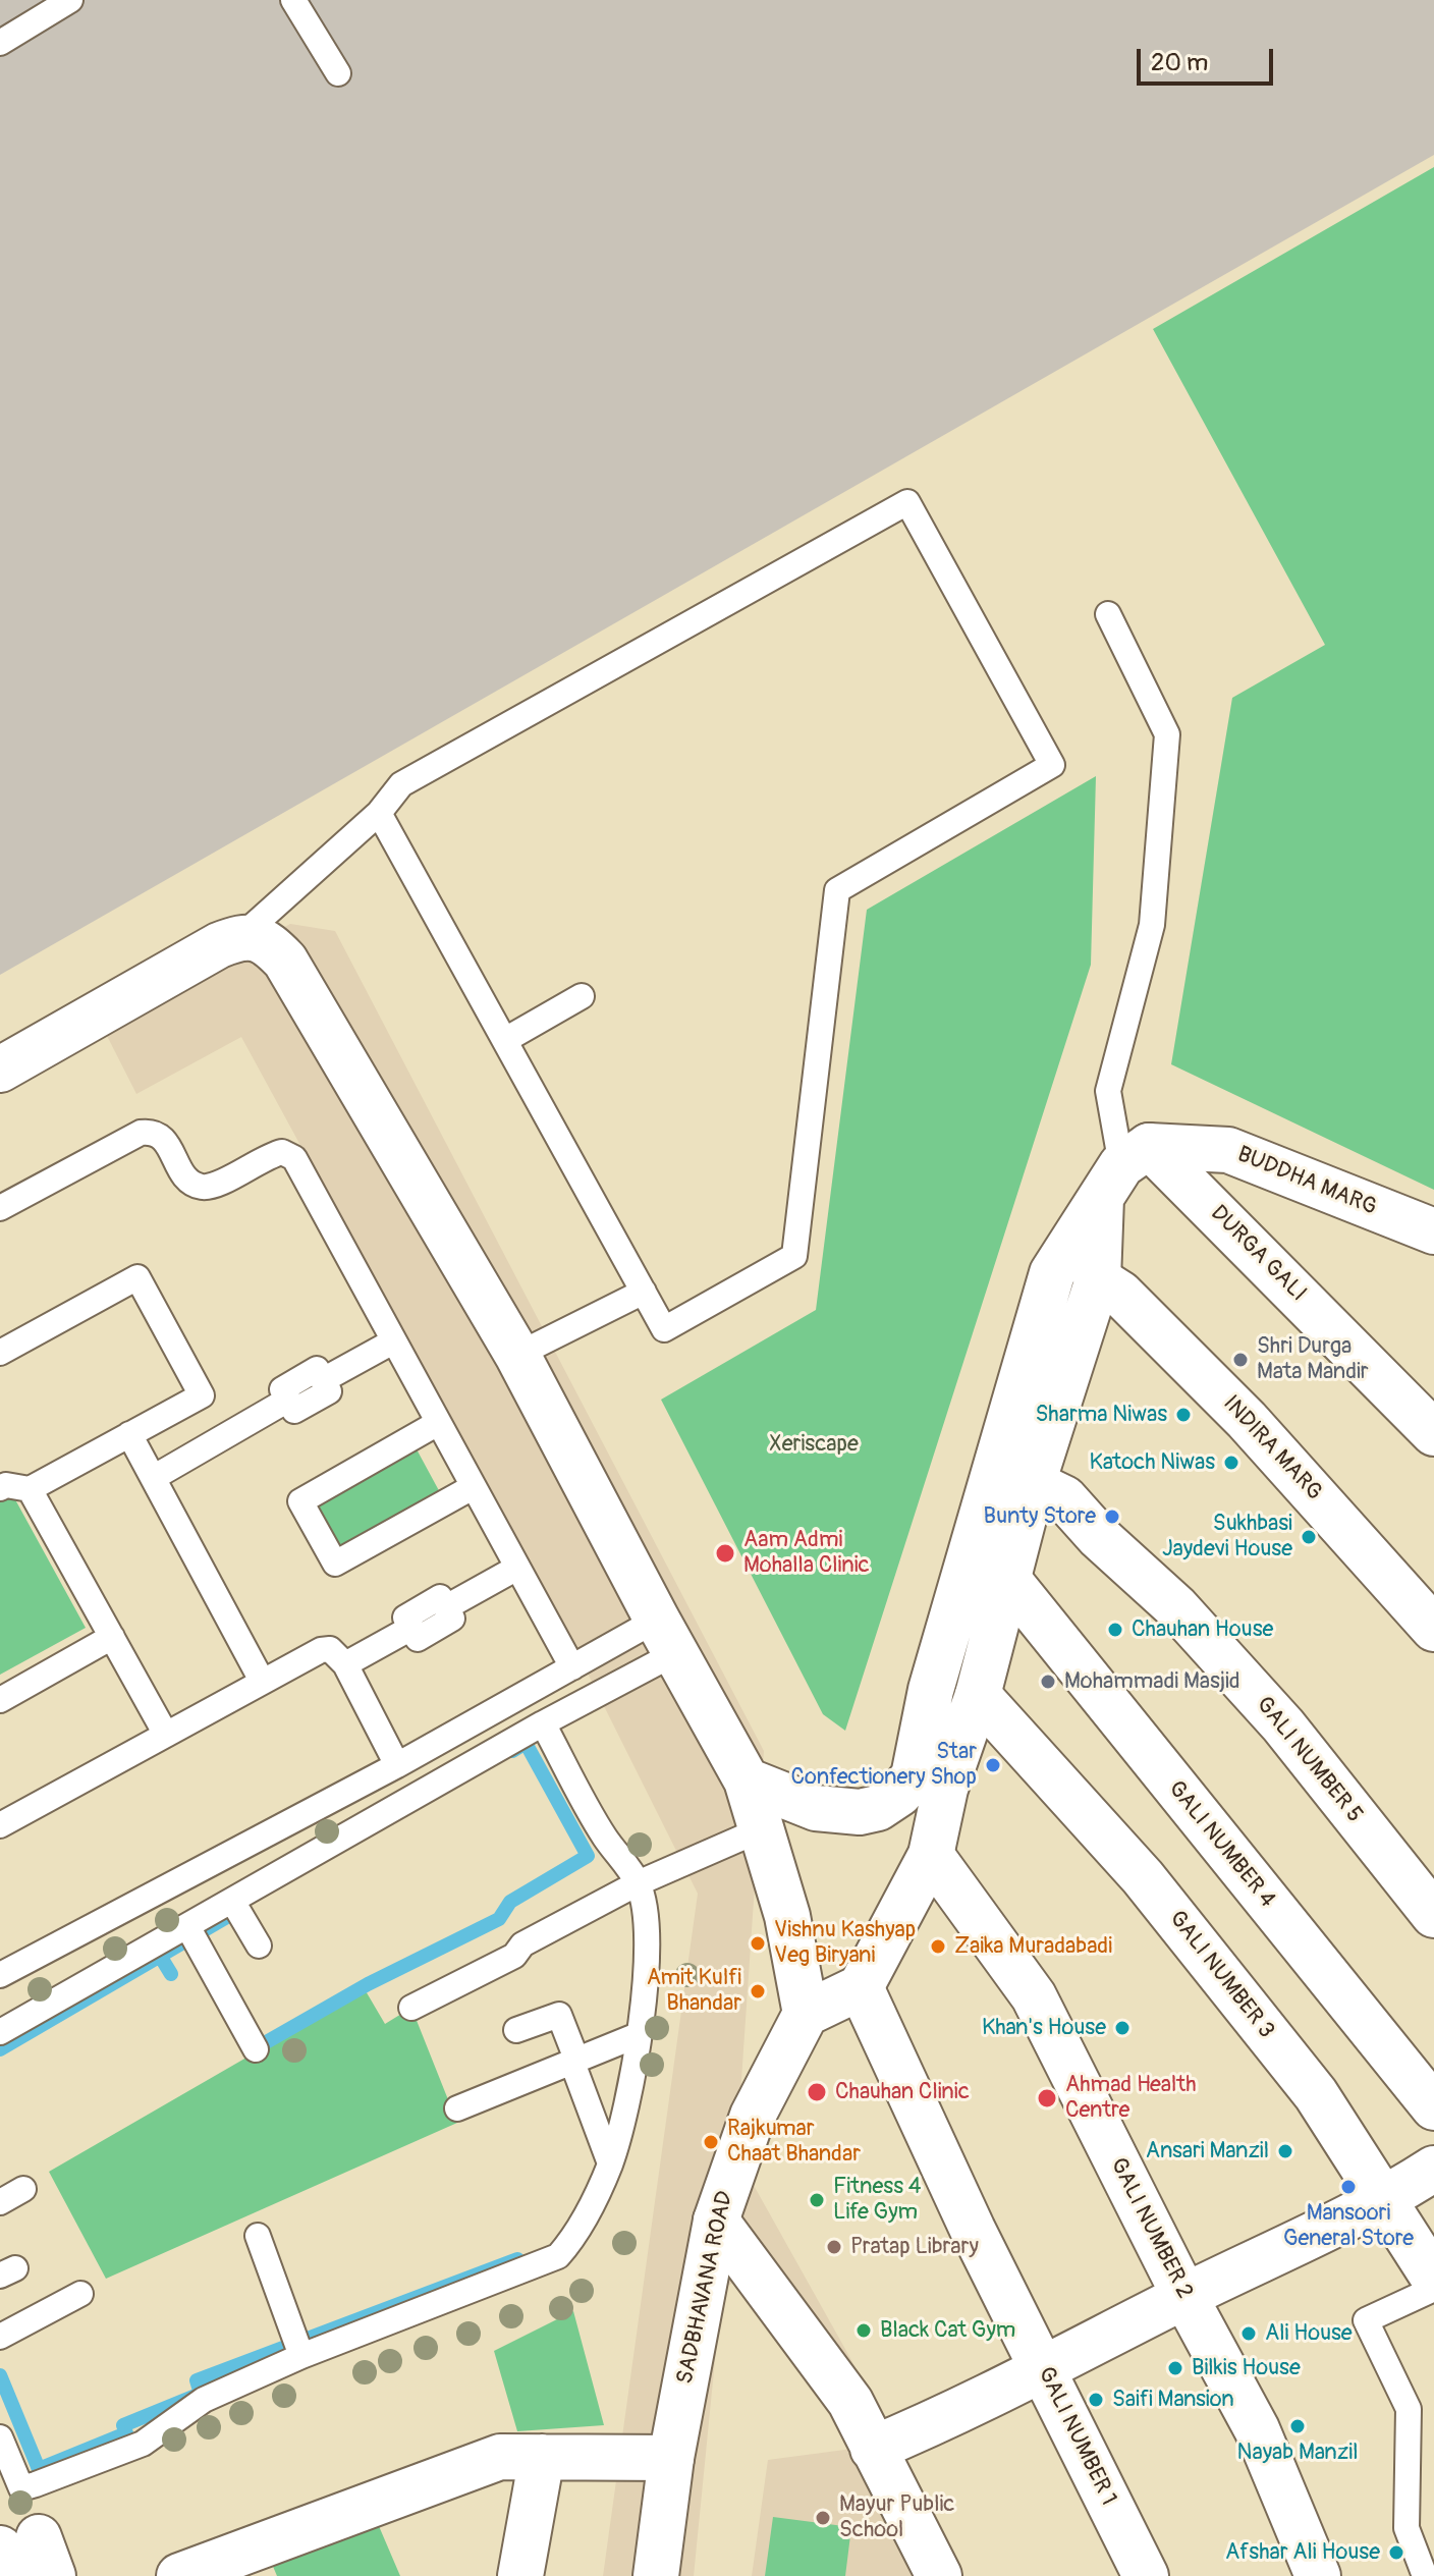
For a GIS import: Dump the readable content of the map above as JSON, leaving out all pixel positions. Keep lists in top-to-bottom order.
{
  "streets": {
    "street": [
      "BUDDHA MARG",
      "DURGA GALI",
      "INDIRA MARG",
      "GALI NUMBER 5",
      "GALI NUMBER 4",
      "GALI NUMBER 3",
      "GALI NUMBER 2",
      "SADBHAVANA ROAD",
      "GALI NUMBER 1"
    ]
  },
  "crossings": [
    ["BUDDHA MARG", "DURGA GALI"]
  ],
  "parks": ["Xeriscape"],
  "places": [
    "Shri Durga Mata Mandir",
    "Sharma Niwas",
    "Katoch Niwas",
    "Bunty Store",
    "Sukhbasi Jaydevi House",
    "Aam Admi Mohalla Clinic",
    "Chauhan House",
    "Mohammadi Masjid",
    "Star Confectionery Shop",
    "Vishnu Kashyap Veg Biryani",
    "Zaika Muradabadi",
    "Amit Kulfi Bhandar",
    "Khan's House",
    "Chauhan Clinic",
    "Ahmad Health Centre",
    "Rajkumar Chaat Bhandar",
    "Ansari Manzil",
    "Mansoori General Store",
    "Fitness 4 Life Gym",
    "Pratap Library",
    "Black Cat Gym",
    "Ali House",
    "Bilkis House",
    "Saifi Mansion",
    "Nayab Manzil",
    "Mayur Public School",
    "Afshar Ali House"
  ],
  "scale_bar": "20 m"
}
